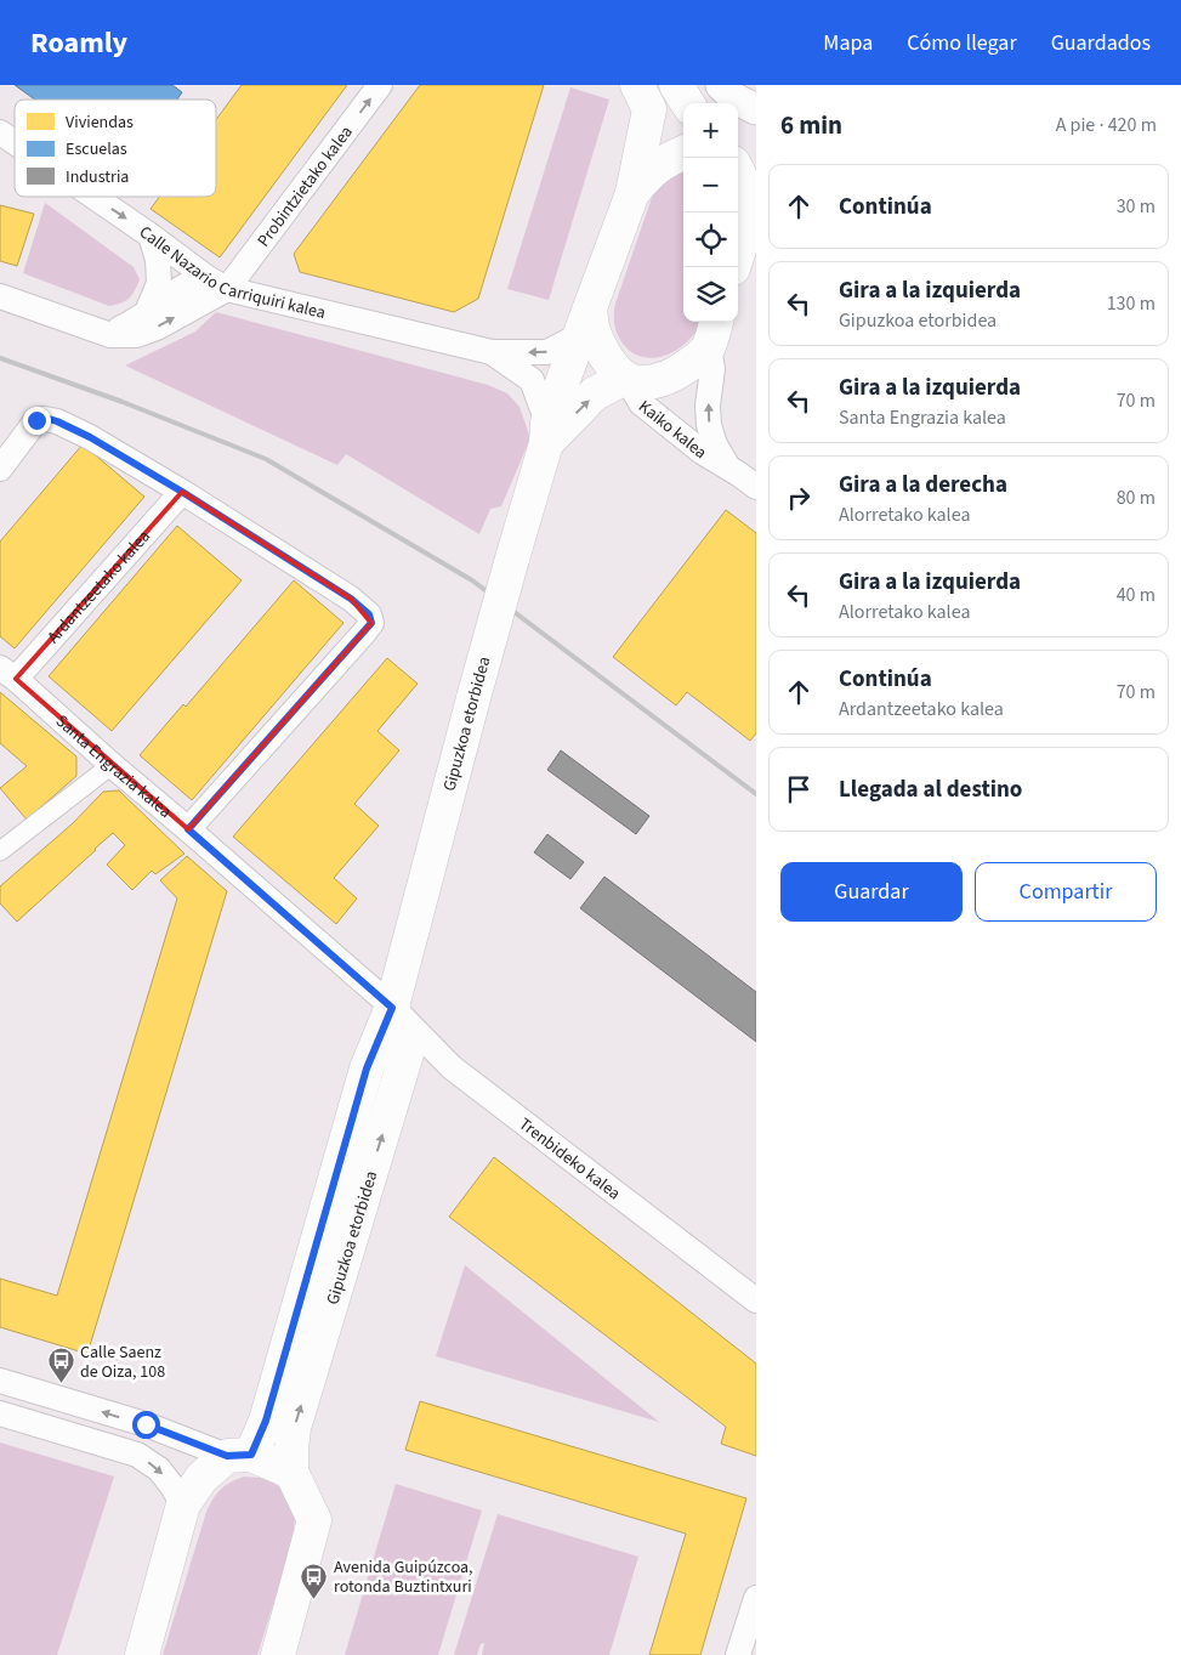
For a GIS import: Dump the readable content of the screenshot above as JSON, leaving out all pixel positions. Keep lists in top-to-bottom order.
{
  "streets": {
    "main road": ["Gipuzkoa etorbidea"],
    "street": [
      "Probintzietako kalea",
      "Calle Nazario Carriquiri kalea",
      "Kaiko kalea",
      "Ardantzeetako kalea",
      "Santa Engrazia kalea",
      "Trenbideko kalea"
    ]
  },
  "crossings": [
    ["Probintzietako kalea", "Calle Nazario Carriquiri kalea"],
    ["Calle Nazario Carriquiri kalea", "Gipuzkoa etorbidea"],
    ["Kaiko kalea", "Gipuzkoa etorbidea"],
    ["Ardantzeetako kalea", "Santa Engrazia kalea"],
    ["Gipuzkoa etorbidea", "Santa Engrazia kalea"],
    ["Gipuzkoa etorbidea", "Trenbideko kalea"],
    ["Santa Engrazia kalea", "Trenbideko kalea"]
  ],
  "one_way": ["Probintzietako kalea", "Kaiko kalea"],
  "places": {
    "bus stop": ["Calle Saenz de Oiza, 108", "Avenida Guipúzcoa, rotonda Buztintxuri"]
  },
  "legend": ["Viviendas", "Escuelas", "Industria"],
  "page": {
    "header": "Roamly",
    "nav": ["Mapa", "Cómo llegar", "Guardados"],
    "heading": ["6 min", "A pie · 420 m"],
    "map_buttons": ["+", "−"],
    "list": [
      ["Continúa", "30 m"],
      ["Gira a la izquierda", "Gipuzkoa etorbidea", "130 m"],
      ["Gira a la izquierda", "Santa Engrazia kalea", "70 m"],
      ["Gira a la derecha", "Alorretako kalea", "80 m"],
      ["Gira a la izquierda", "Alorretako kalea", "40 m"],
      ["Continúa", "Ardantzeetako kalea", "70 m"],
      "Llegada al destino"
    ],
    "buttons": ["Guardar", "Compartir"]
  }
}
